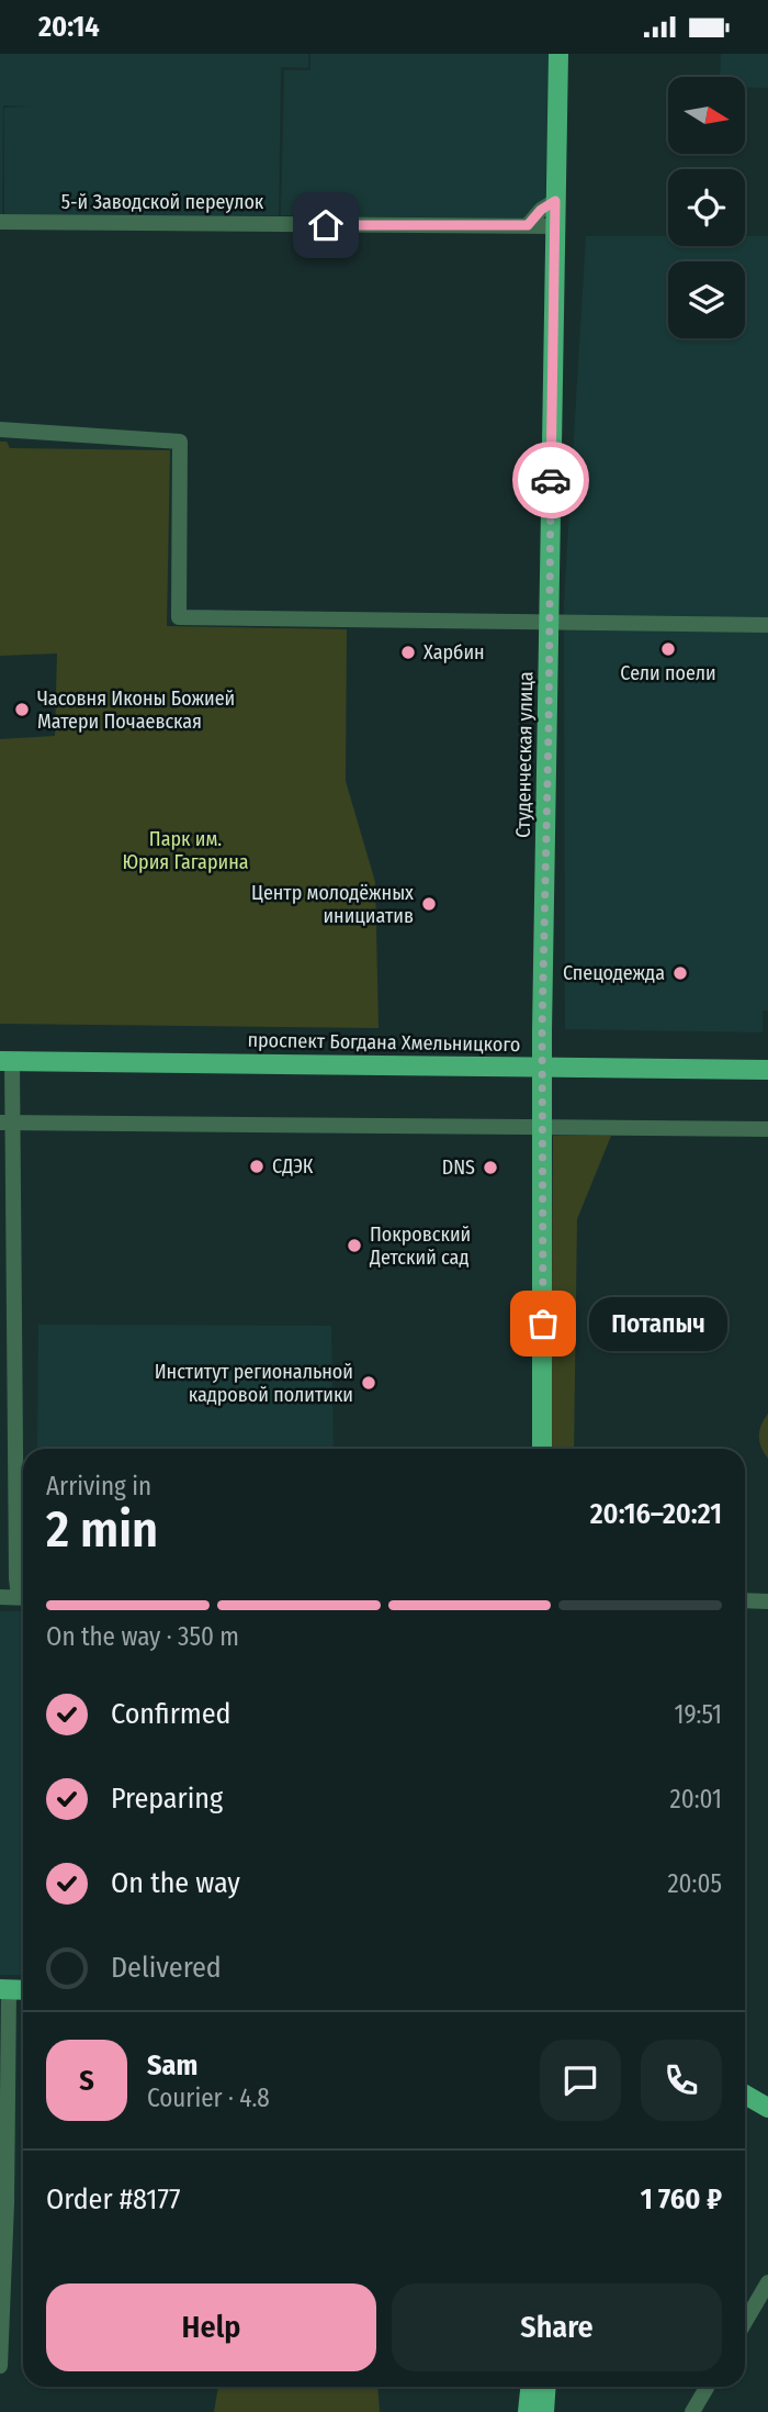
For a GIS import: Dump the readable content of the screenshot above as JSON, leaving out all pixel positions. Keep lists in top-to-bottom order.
{
  "streets": {
    "main road": ["Студенческая улица", "проспект Богдана Хмельницкого"],
    "street": ["5-й Заводской переулок"]
  },
  "crossings": [
    ["5-й Заводской переулок", "Студенческая улица"],
    ["Студенческая улица", "проспект Богдана Хмельницкого"]
  ],
  "parks": ["Парк им. Юрия Гагарина"],
  "places": [
    "Сели поели",
    "Харбин",
    "Часовня Иконы Божией Матери Почаевская",
    "Центр молодёжных инициатив",
    "Спецодежда",
    "СДЭК",
    "DNS",
    "Покровский Детский сад",
    "Потапыч",
    "Институт региональной кадровой политики"
  ],
  "north": "right",
  "page": {
    "status": "20:14",
    "bubble": "Потапыч",
    "heading": ["2 min", "Arriving in", "20:16–20:21"],
    "panel": [
      "Sam",
      "Courier · 4.8",
      "Order #8177",
      "1 760 ₽"
    ],
    "bar": "On the way · 350 m",
    "list": [
      ["Confirmed", "19:51"],
      ["Preparing", "20:01"],
      ["On the way", "20:05"],
      "Delivered"
    ],
    "round": "S",
    "buttons": ["Help", "Share"]
  }
}
